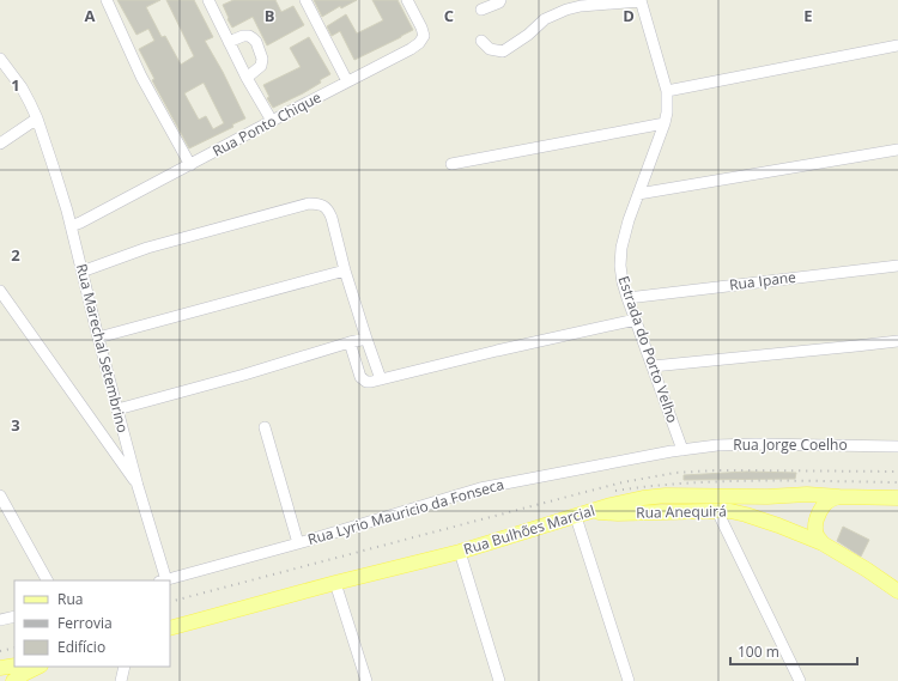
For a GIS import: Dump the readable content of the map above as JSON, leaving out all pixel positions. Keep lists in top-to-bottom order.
{
  "streets": {
    "main road": ["Rua Anequirá", "Rua Bulhões Marcial"],
    "street": [
      "Rua Ponto Chique",
      "Rua Ipane",
      "Rua Marechal Setembrino",
      "Estrada do Porto Velho",
      "Rua Jorge Coelho",
      "Rua Lyrio Mauricio da Fonseca"
    ]
  },
  "crossings": [
    ["Rua Ponto Chique", "Rua Marechal Setembrino"],
    ["Rua Ipane", "Estrada do Porto Velho"],
    ["Rua Marechal Setembrino", "Rua Lyrio Mauricio da Fonseca"],
    ["Estrada do Porto Velho", "Rua Jorge Coelho"],
    ["Estrada do Porto Velho", "Rua Lyrio Mauricio da Fonseca"],
    ["Rua Jorge Coelho", "Rua Lyrio Mauricio da Fonseca"],
    ["Rua Anequirá", "Rua Bulhões Marcial"]
  ],
  "legend": ["Rua", "Ferrovia", "Edifício"],
  "scale_bar": "100 m",
  "grid": {
    "columns": [
      "A",
      "B",
      "C",
      "D",
      "E"
    ],
    "rows": ["1", "2", "3"]
  }
}
